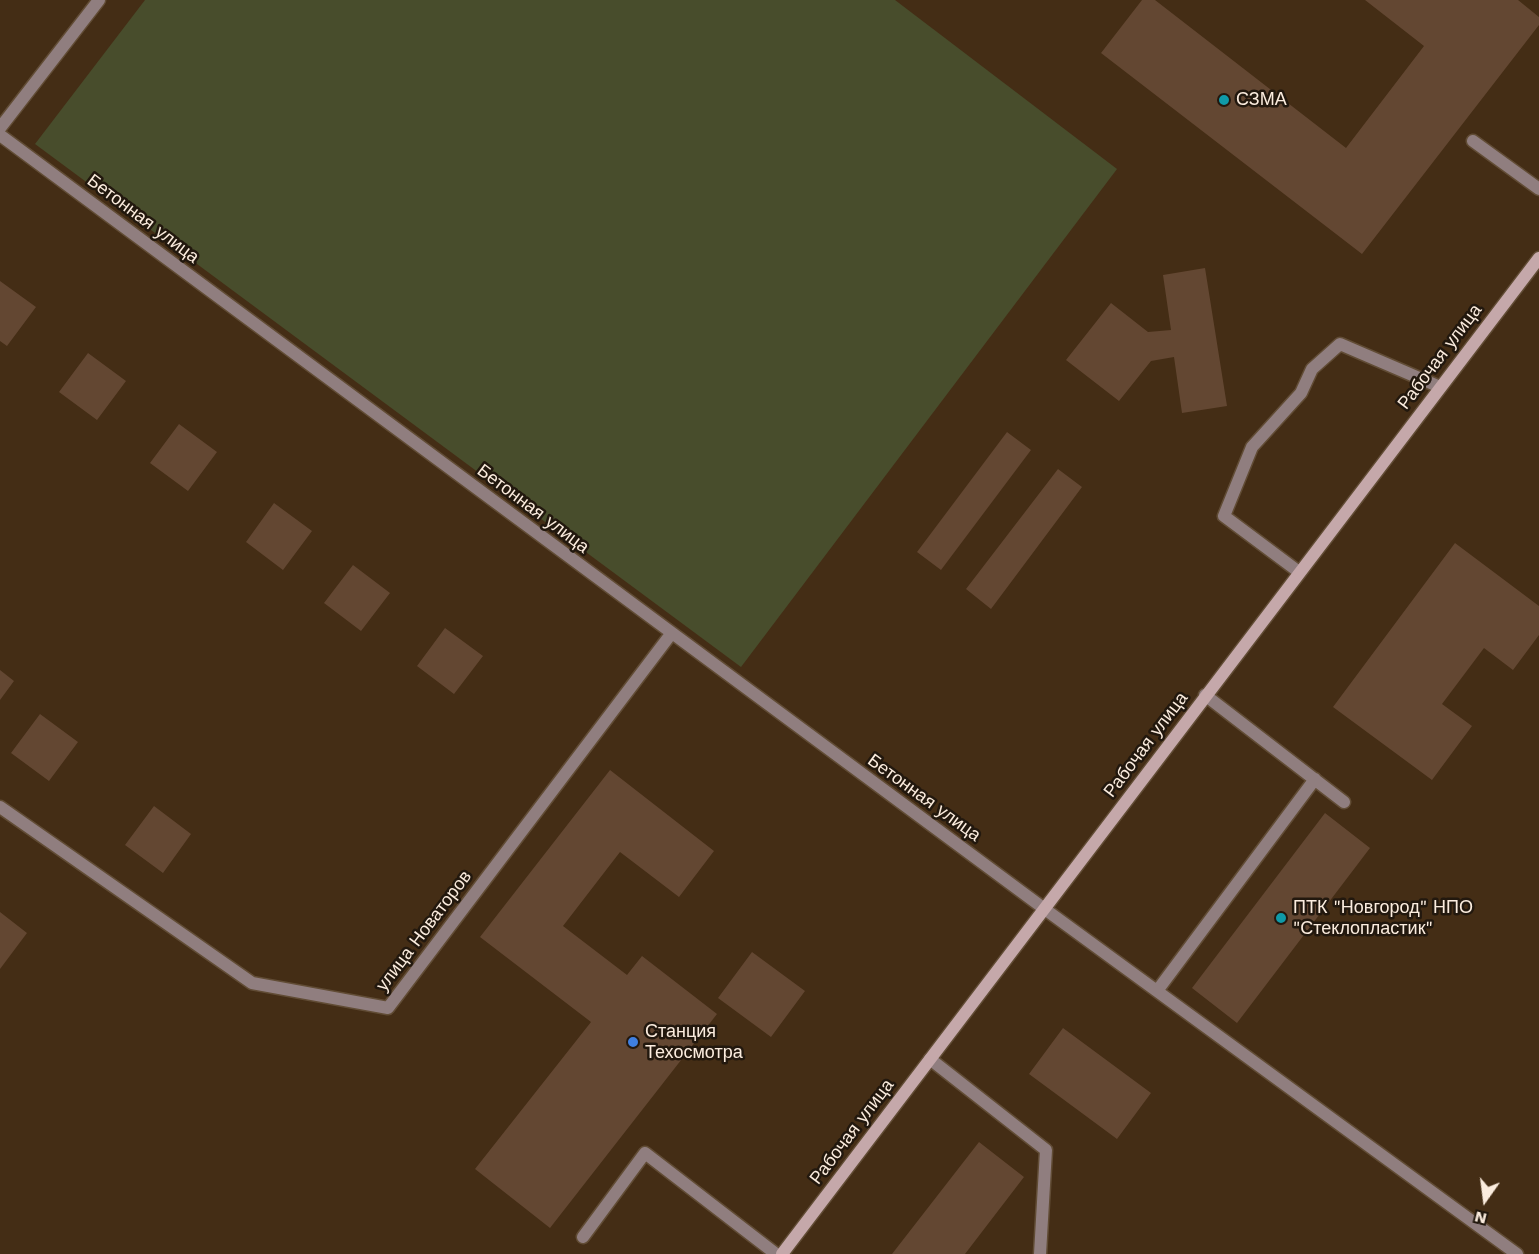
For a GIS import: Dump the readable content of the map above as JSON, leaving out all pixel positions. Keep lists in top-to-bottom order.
{
  "streets": {
    "main road": ["Рабочая улица"],
    "street": ["Бетонная улица", "улица Новаторов"]
  },
  "crossings": [
    ["Бетонная улица", "Рабочая улица"],
    ["Бетонная улица", "улица Новаторов"]
  ],
  "places": ["СЗМА", "ПТК \"Новгород\" НПО \"Стеклопластик\"", "Станция Техосмотра"],
  "north": "bottom"
}
